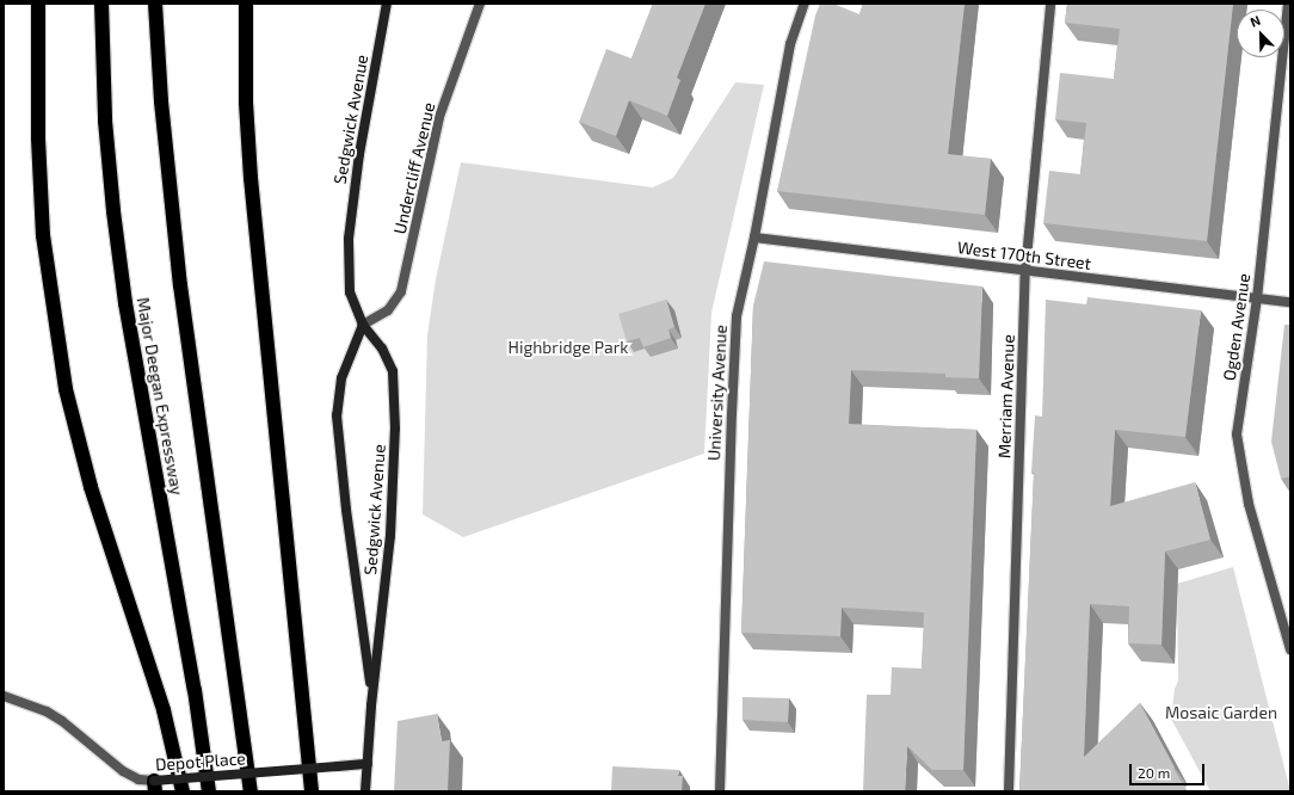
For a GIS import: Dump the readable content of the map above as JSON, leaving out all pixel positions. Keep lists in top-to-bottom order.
{
  "streets": {
    "highway": ["Major Deegan Expressway"],
    "main road": ["Sedgwick Avenue", "Depot Place"],
    "street": [
      "Undercliff Avenue",
      "West 170th Street",
      "Ogden Avenue",
      "University Avenue",
      "Merriam Avenue"
    ]
  },
  "crossings": [
    ["Sedgwick Avenue", "Undercliff Avenue"],
    ["Sedgwick Avenue", "Depot Place"],
    ["West 170th Street", "Ogden Avenue"],
    ["West 170th Street", "University Avenue"],
    ["West 170th Street", "Merriam Avenue"]
  ],
  "parks": ["Highbridge Park", "Mosaic Garden"],
  "scale_bar": "20 m",
  "north": "top left"
}
